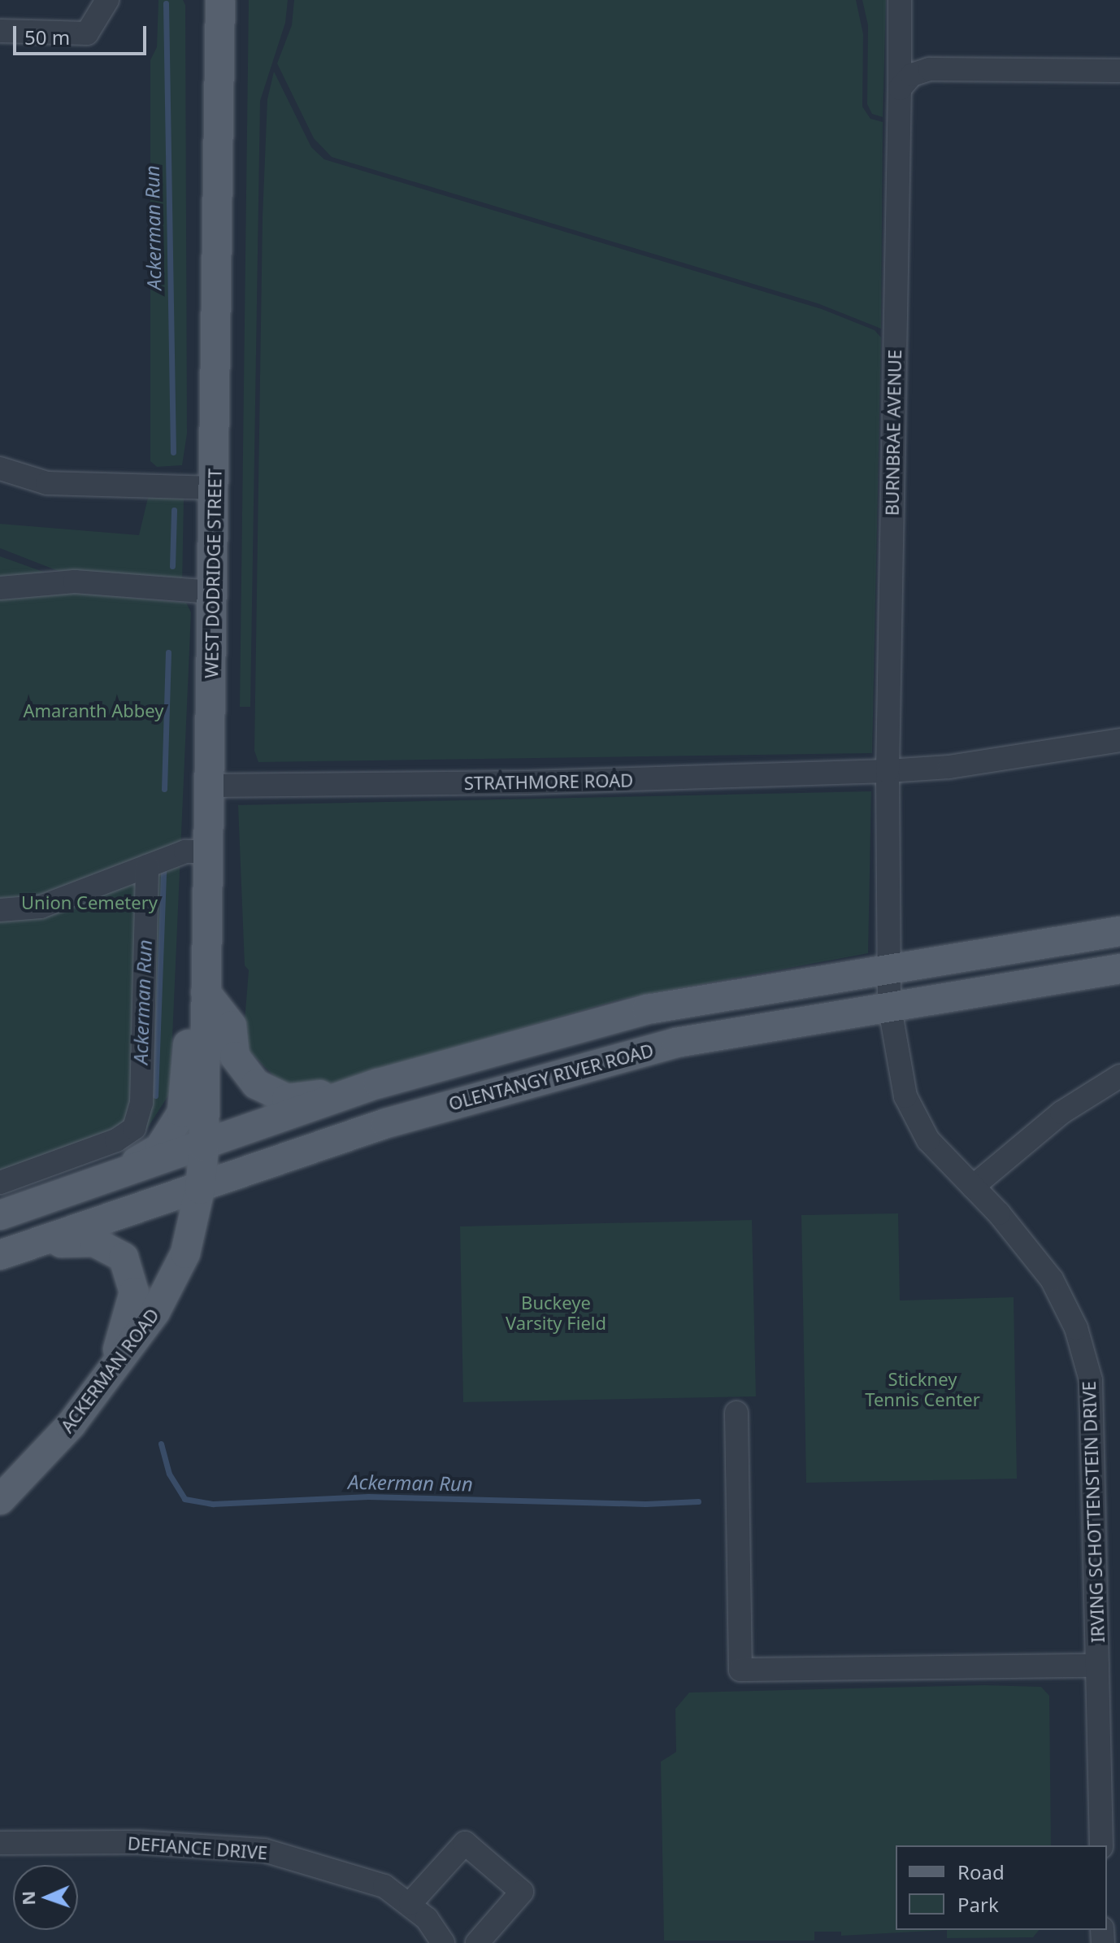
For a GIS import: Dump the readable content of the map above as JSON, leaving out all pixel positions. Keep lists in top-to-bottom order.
{
  "streets": {
    "main road": ["WEST DODRIDGE STREET", "OLENTANGY RIVER ROAD", "ACKERMAN ROAD"],
    "street": [
      "BURNBRAE AVENUE",
      "STRATHMORE ROAD",
      "IRVING SCHOTTENSTEIN DRIVE",
      "DEFIANCE DRIVE"
    ]
  },
  "crossings": [
    ["BURNBRAE AVENUE", "STRATHMORE ROAD"],
    ["BURNBRAE AVENUE", "OLENTANGY RIVER ROAD"],
    ["BURNBRAE AVENUE", "IRVING SCHOTTENSTEIN DRIVE"],
    ["WEST DODRIDGE STREET", "STRATHMORE ROAD"],
    ["WEST DODRIDGE STREET", "ACKERMAN ROAD"],
    ["OLENTANGY RIVER ROAD", "ACKERMAN ROAD"],
    ["OLENTANGY RIVER ROAD", "IRVING SCHOTTENSTEIN DRIVE"]
  ],
  "water": ["Ackerman Run"],
  "parks": [
    "Amaranth Abbey",
    "Union Cemetery",
    "Buckeye Varsity Field",
    "Stickney Tennis Center"
  ],
  "legend": ["Road", "Park"],
  "scale_bar": "50 m",
  "north": "left"
}
